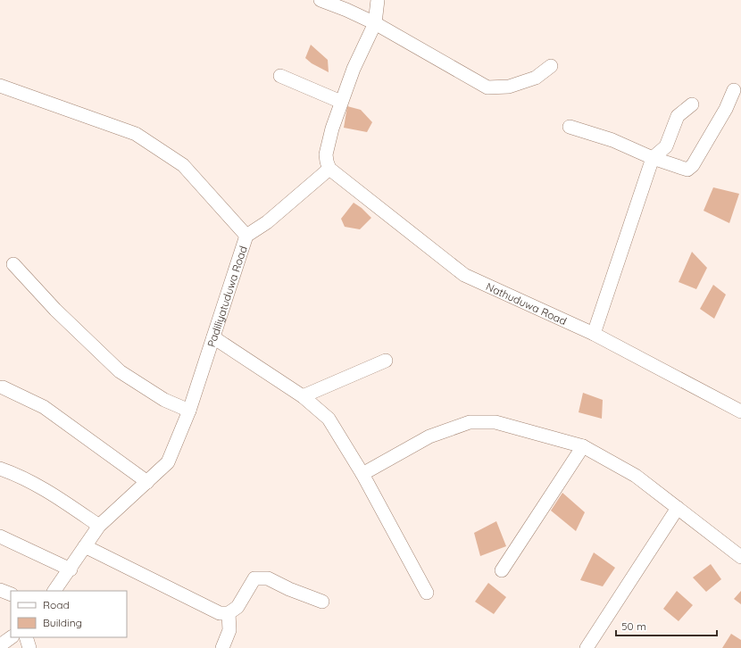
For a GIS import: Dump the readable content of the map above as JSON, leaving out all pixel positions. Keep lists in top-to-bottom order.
{
  "streets": {
    "street": ["Padiliyatuduwa Road", "Nathuduwa Road"]
  },
  "crossings": [
    ["Padiliyatuduwa Road", "Nathuduwa Road"]
  ],
  "legend": ["Road", "Building"],
  "scale_bar": "50 m"
}
